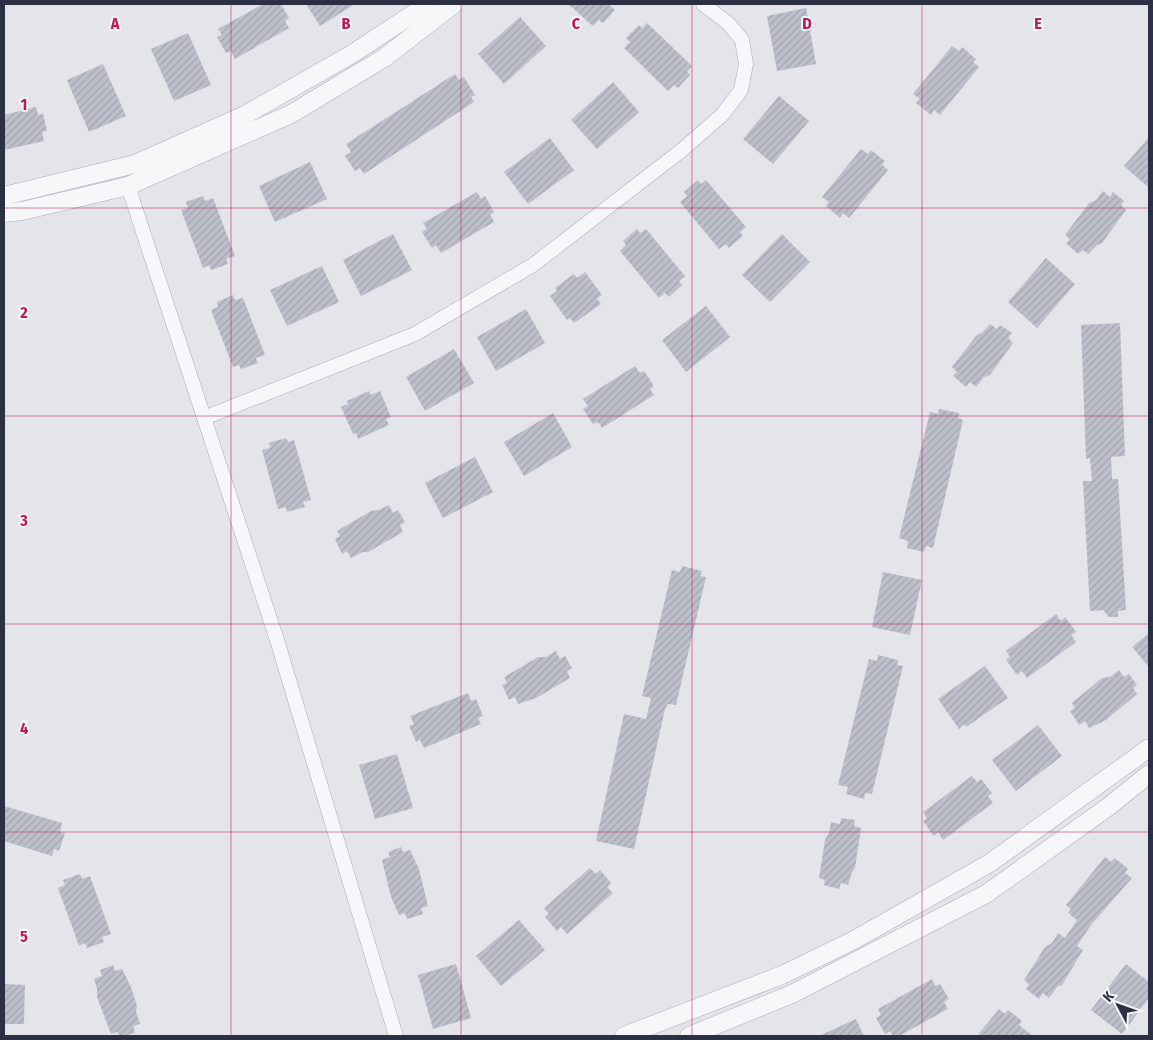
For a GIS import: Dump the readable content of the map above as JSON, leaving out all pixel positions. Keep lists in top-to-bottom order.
{
  "north": "top left",
  "grid": {
    "columns": [
      "A",
      "B",
      "C",
      "D",
      "E"
    ],
    "rows": [
      "1",
      "2",
      "3",
      "4",
      "5"
    ]
  }
}
